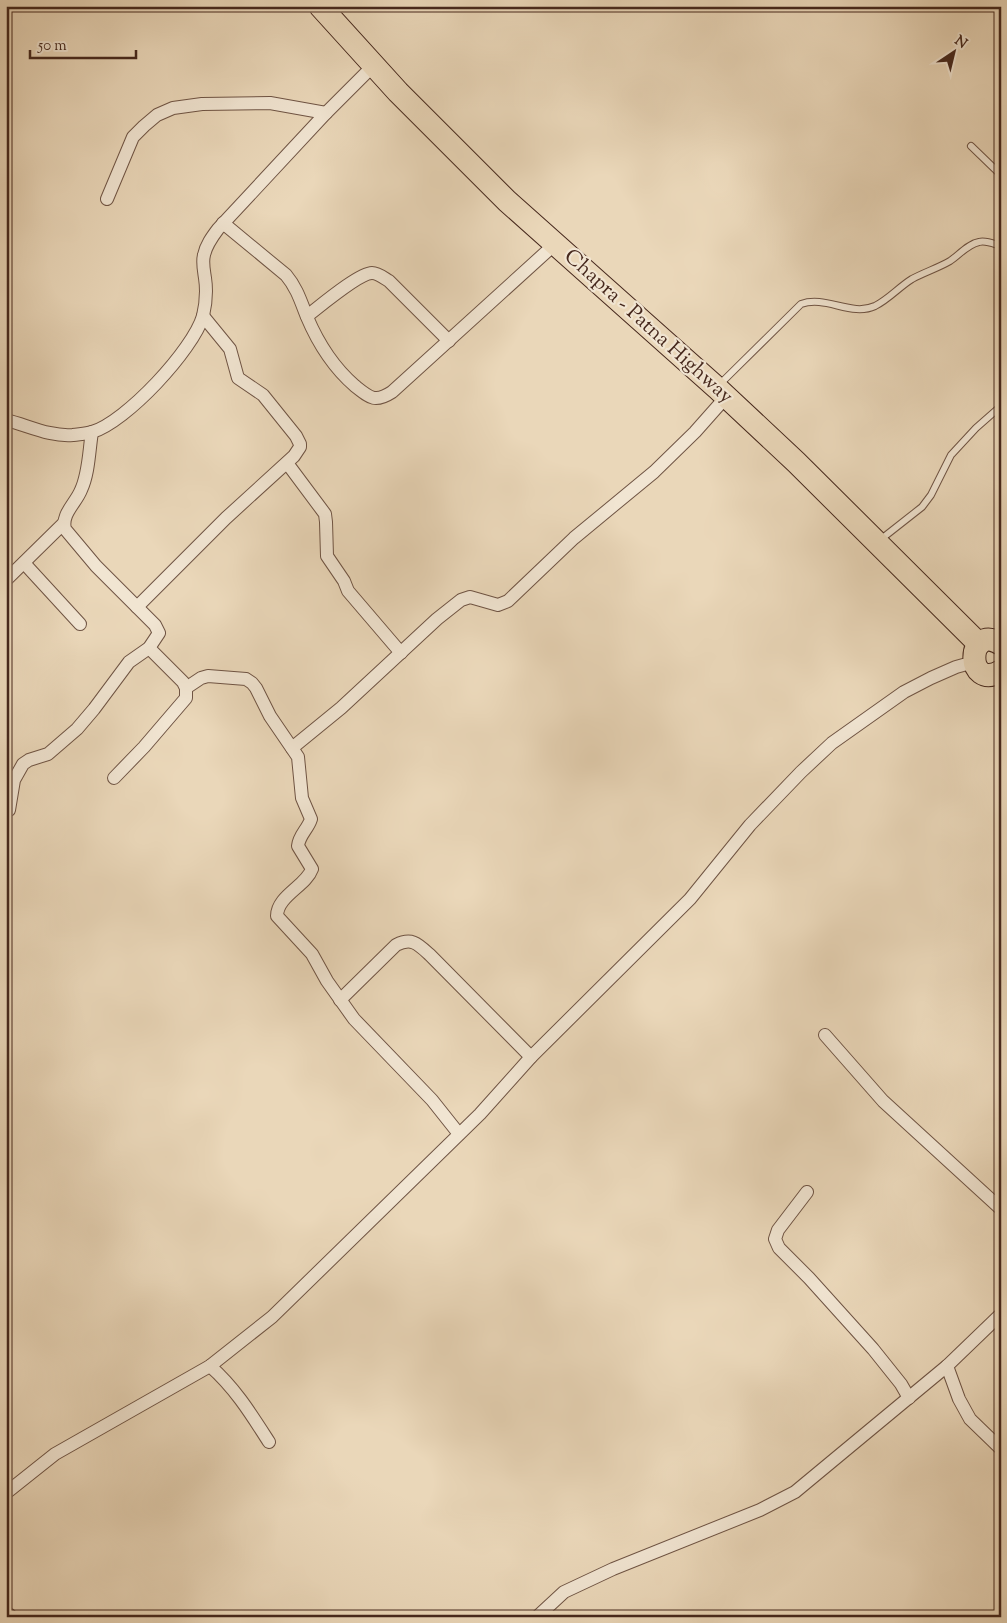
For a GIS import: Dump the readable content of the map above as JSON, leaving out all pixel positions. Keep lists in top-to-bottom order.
{
  "streets": {
    "highway": ["Chapra - Patna Highway"]
  },
  "scale_bar": "50 m",
  "north": "top right"
}
